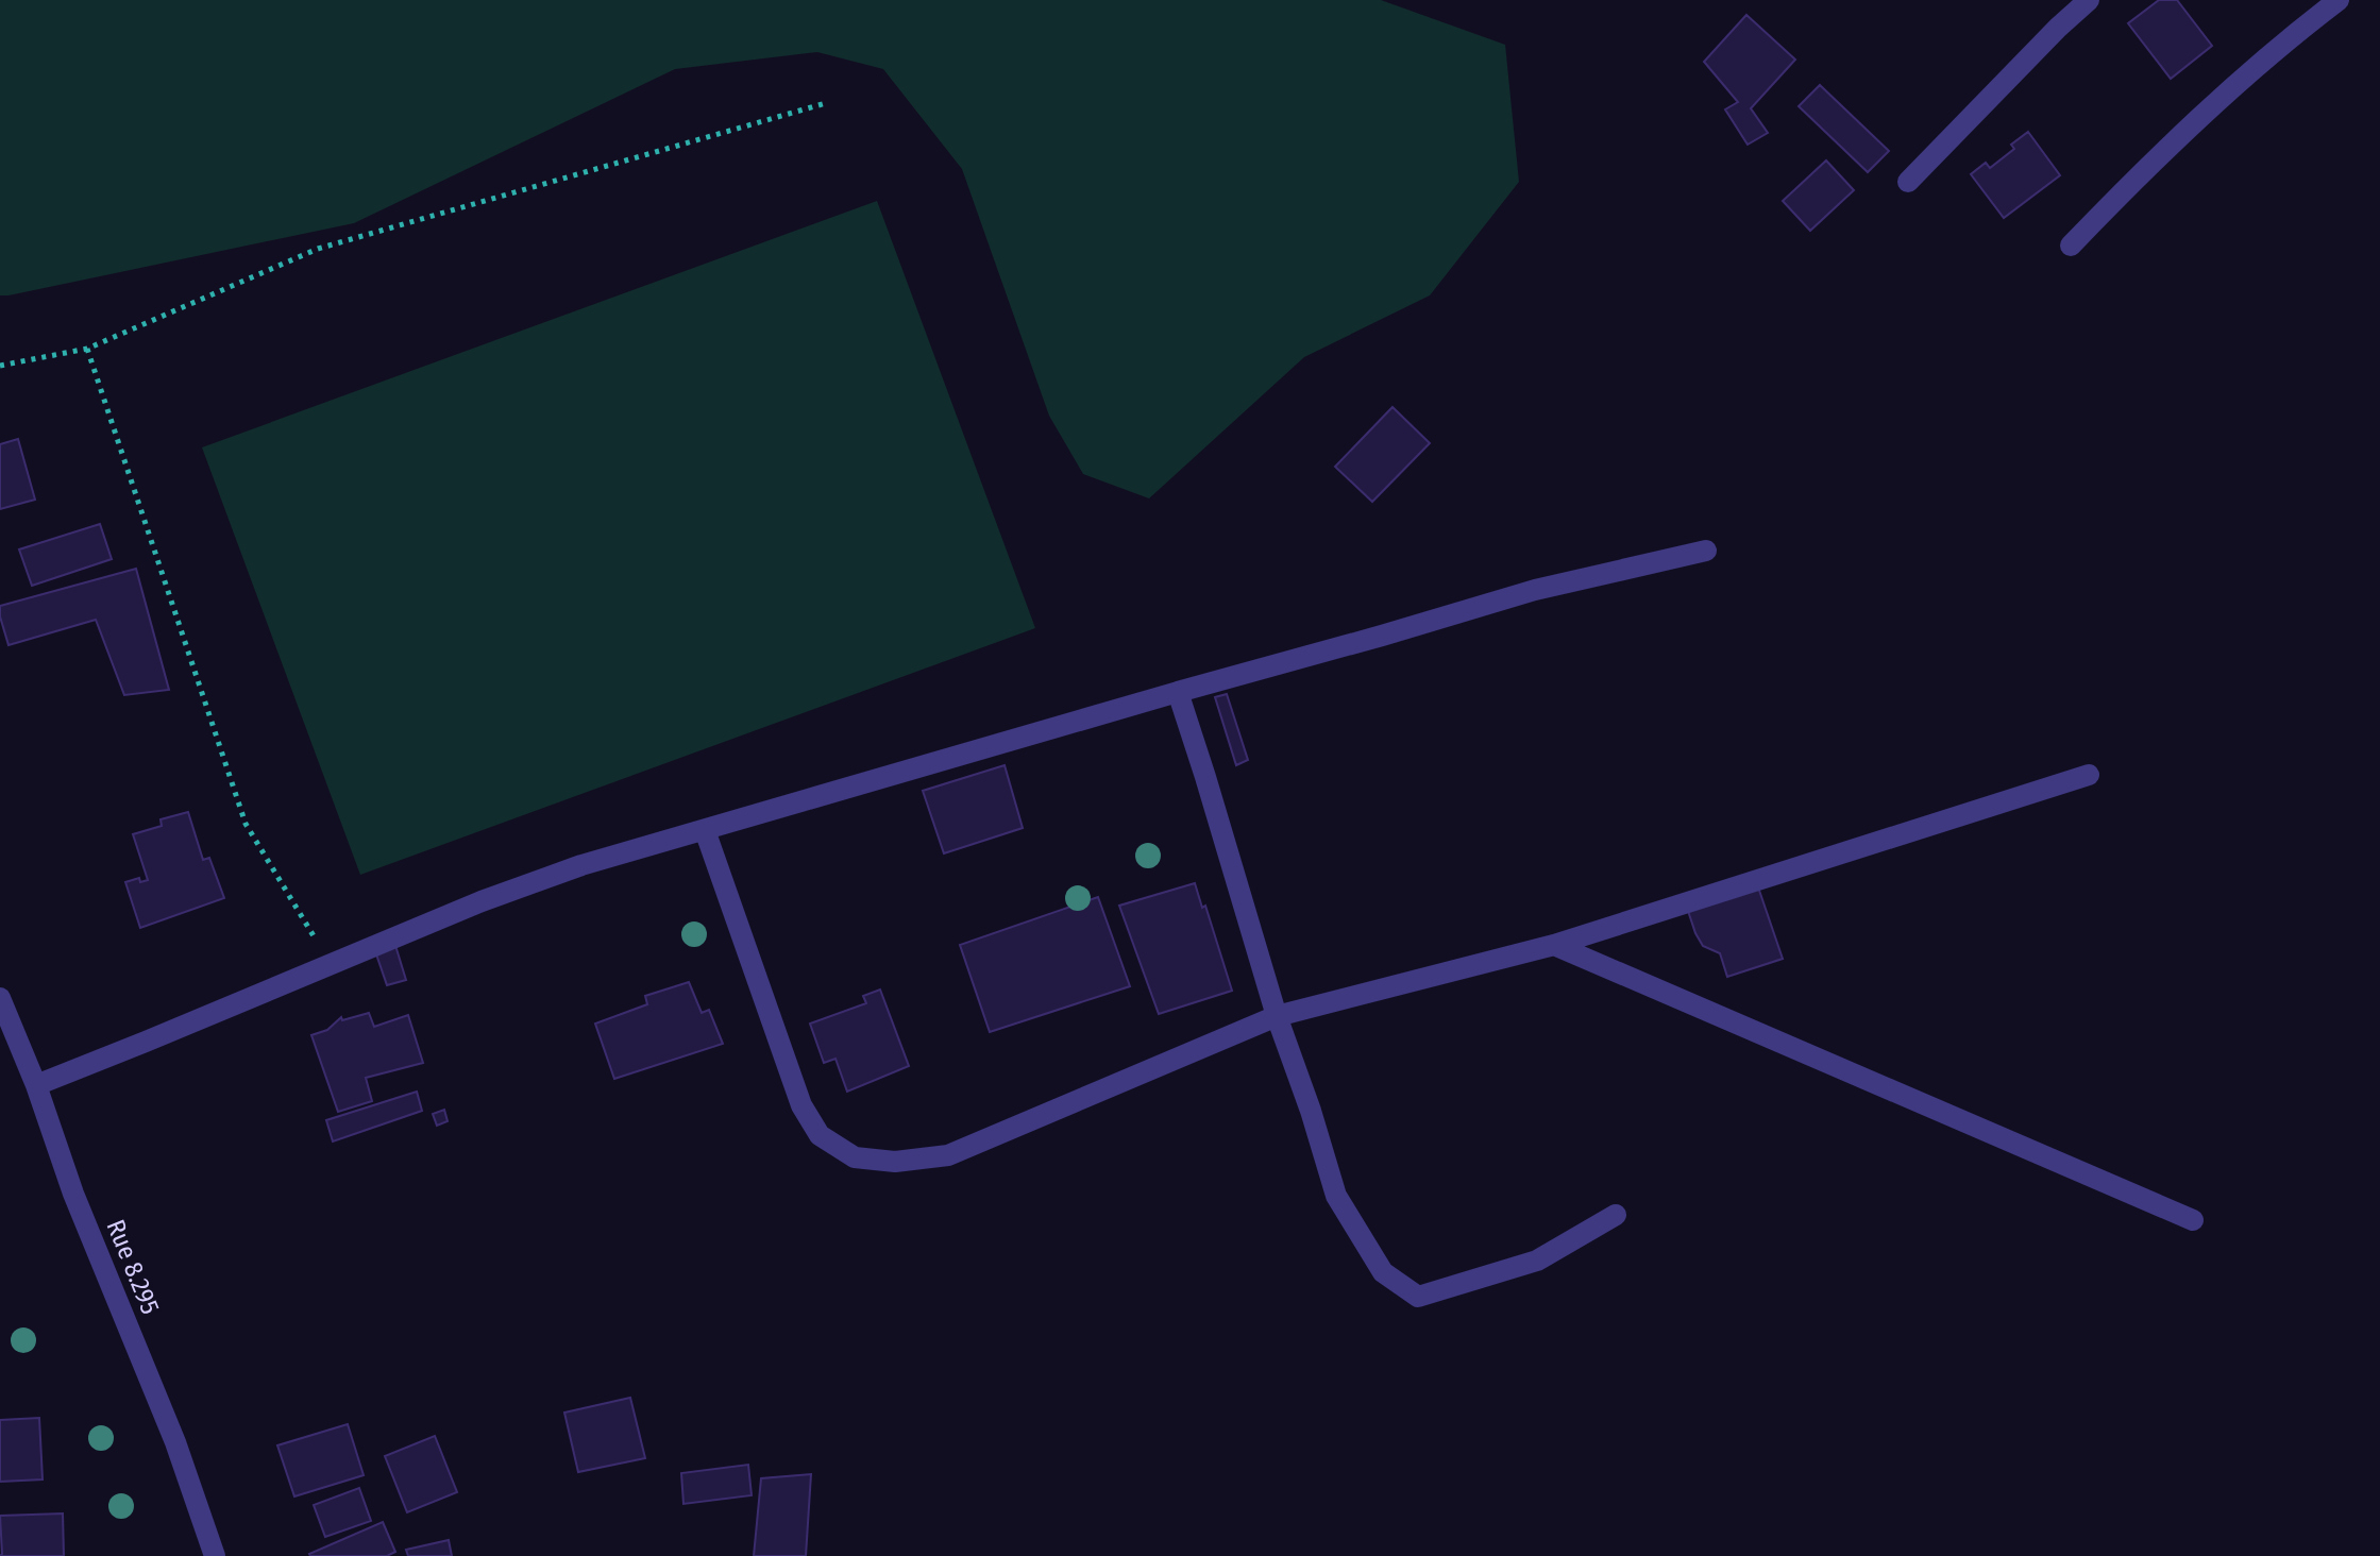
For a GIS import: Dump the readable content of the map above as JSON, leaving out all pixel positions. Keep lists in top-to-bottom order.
{
  "streets": {
    "street": ["Rue 8.295"]
  }
}
